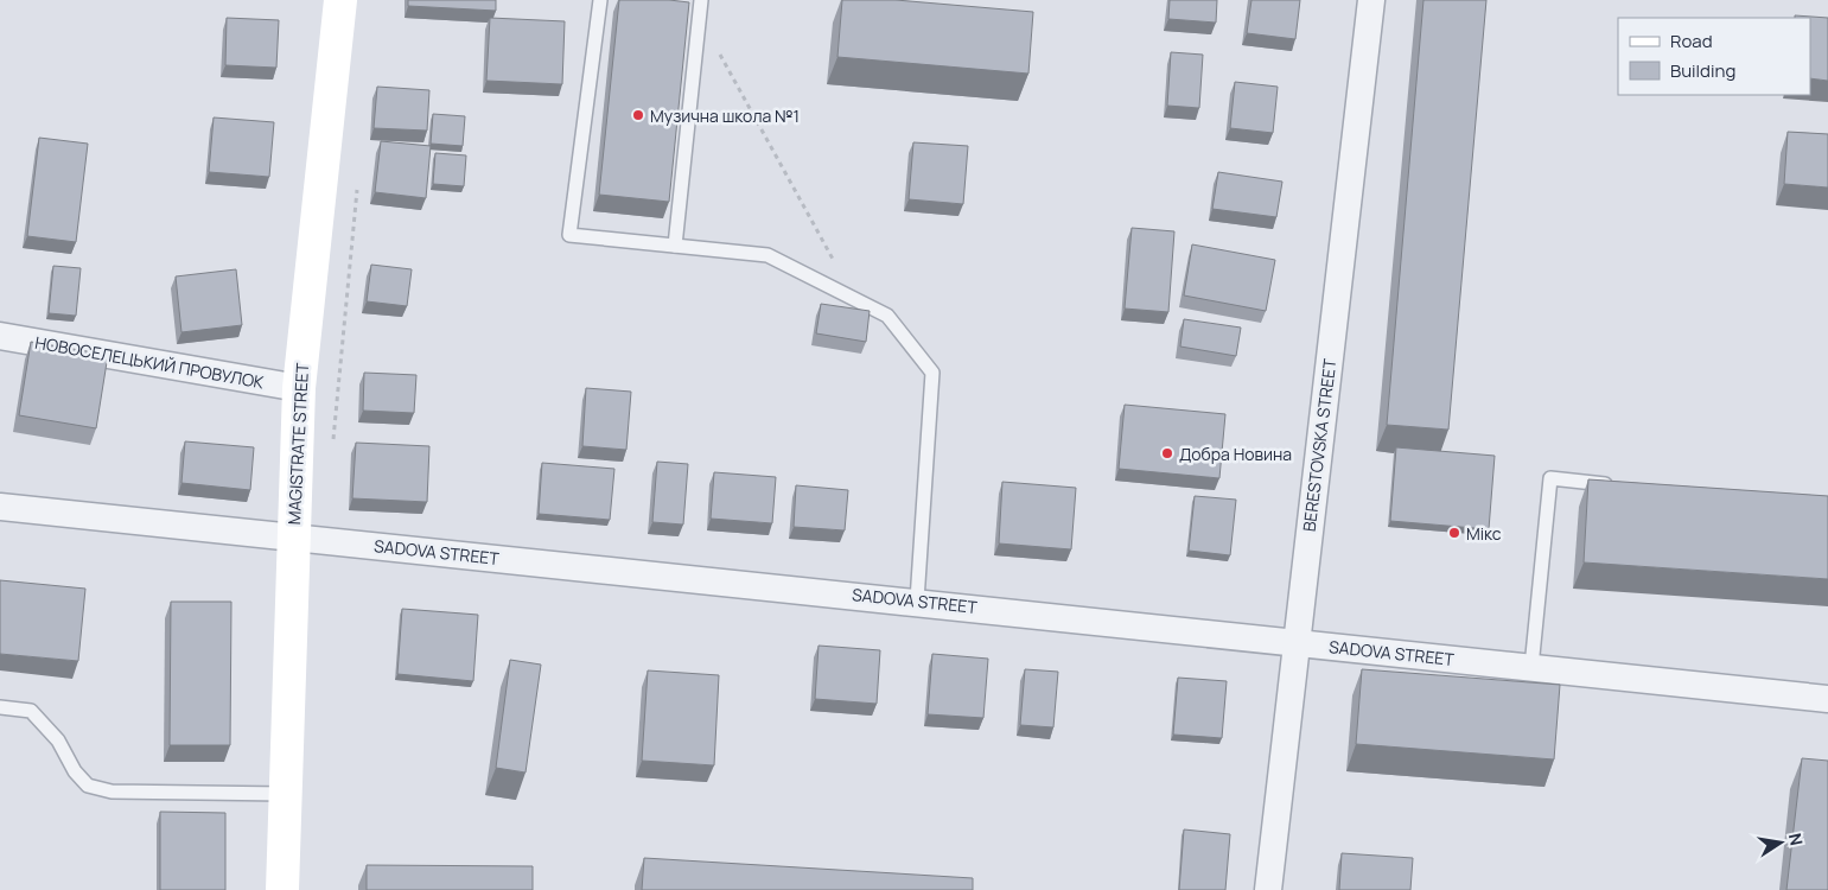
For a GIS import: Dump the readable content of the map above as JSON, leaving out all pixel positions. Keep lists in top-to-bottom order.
{
  "streets": {
    "street": [
      "НОВОСЕЛЕЦЬКИЙ ПРОВУЛОК",
      "MAGISTRATE STREET",
      "BERESTOVSKA STREET",
      "SADOVA STREET"
    ]
  },
  "crossings": [
    ["НОВОСЕЛЕЦЬКИЙ ПРОВУЛОК", "MAGISTRATE STREET"],
    ["MAGISTRATE STREET", "SADOVA STREET"],
    ["BERESTOVSKA STREET", "SADOVA STREET"]
  ],
  "places": ["Музична школа №1", "Добра Новина", "Мікс"],
  "legend": ["Road", "Building"],
  "north": "right"
}
